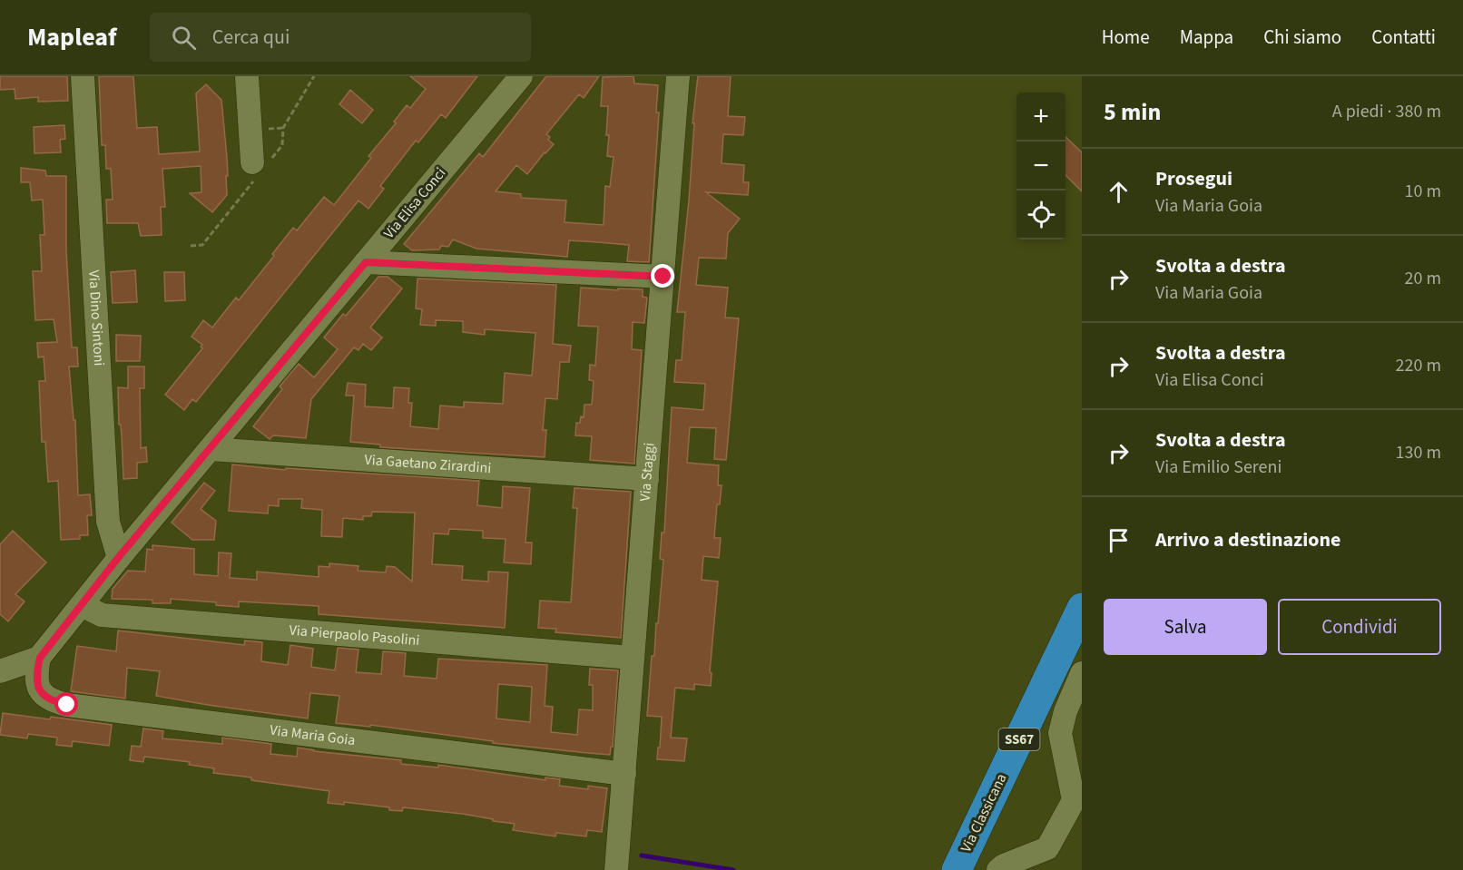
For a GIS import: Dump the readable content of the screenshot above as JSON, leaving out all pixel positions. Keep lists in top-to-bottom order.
{
  "streets": {
    "highway": ["SS67", "Via Classicana"],
    "street": [
      "Via Elisa Conci",
      "Via Dino Sintoni",
      "Via Gaetano Zirardini",
      "Via Staggi",
      "Via Pierpaolo Pasolini",
      "Via Maria Goia"
    ]
  },
  "crossings": [
    ["Via Elisa Conci", "Via Dino Sintoni"],
    ["Via Elisa Conci", "Via Gaetano Zirardini"],
    ["Via Elisa Conci", "Via Pierpaolo Pasolini"],
    ["Via Elisa Conci", "Via Maria Goia"],
    ["Via Gaetano Zirardini", "Via Staggi"],
    ["Via Staggi", "Via Pierpaolo Pasolini"],
    ["Via Staggi", "Via Maria Goia"]
  ],
  "page": {
    "header": "Mapleaf",
    "search": "Cerca qui",
    "nav": [
      "Home",
      "Mappa",
      "Chi siamo",
      "Contatti"
    ],
    "heading": ["5 min", "A piedi · 380 m"],
    "map_buttons": ["+", "−"],
    "list": [
      ["Prosegui", "Via Maria Goia", "10 m"],
      ["Svolta a destra", "Via Maria Goia", "20 m"],
      ["Svolta a destra", "Via Elisa Conci", "220 m"],
      ["Svolta a destra", "Via Emilio Sereni", "130 m"],
      "Arrivo a destinazione"
    ],
    "buttons": ["Salva", "Condividi"]
  }
}
